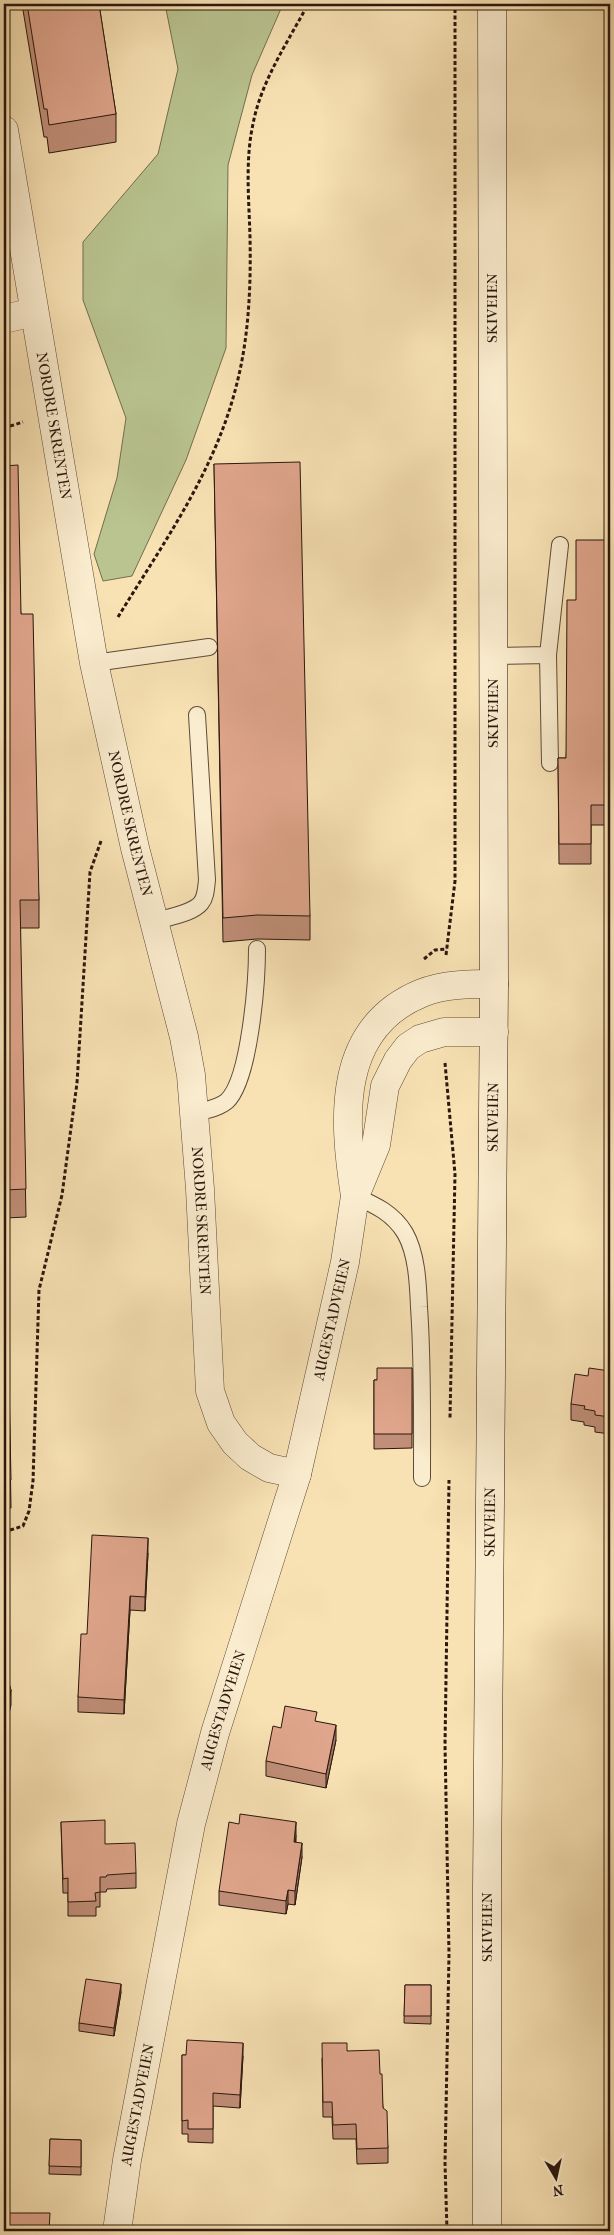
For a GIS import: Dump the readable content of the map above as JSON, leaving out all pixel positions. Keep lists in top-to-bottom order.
{
  "streets": {
    "street": ["SKIVEIEN", "NORDRE SKRENTEN", "AUGESTADVEIEN"]
  },
  "crossings": [
    ["SKIVEIEN", "AUGESTADVEIEN"],
    ["NORDRE SKRENTEN", "AUGESTADVEIEN"]
  ],
  "north": "bottom"
}
